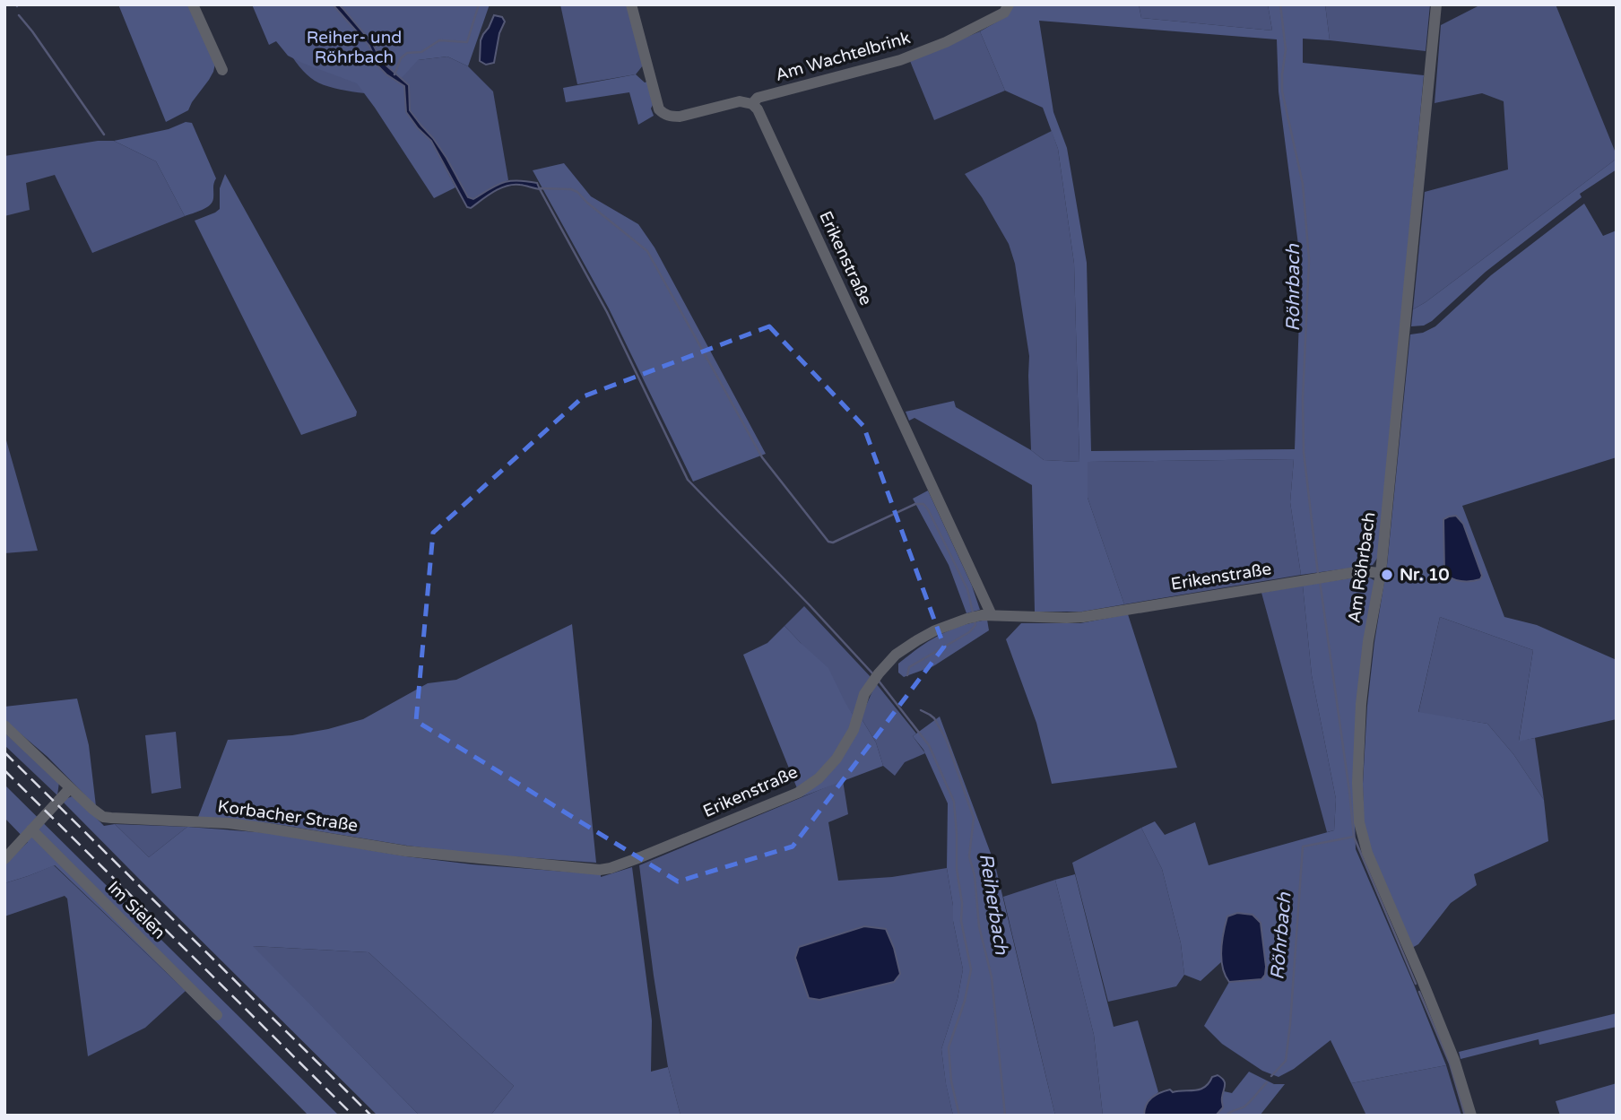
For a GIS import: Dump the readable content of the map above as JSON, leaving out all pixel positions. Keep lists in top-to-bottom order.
{
  "streets": {
    "street": [
      "Am Wachtelbrink",
      "Erikenstraße",
      "Am Röhrbach",
      "Korbacher Straße",
      "Im Sielen"
    ]
  },
  "crossings": [
    ["Am Wachtelbrink", "Erikenstraße"],
    ["Erikenstraße", "Am Röhrbach"],
    ["Erikenstraße", "Korbacher Straße"]
  ],
  "water": ["Röhrbach", "Reiherbach"],
  "parks": ["Reiher- und Röhrbach"],
  "places": ["Nr. 10"]
}
